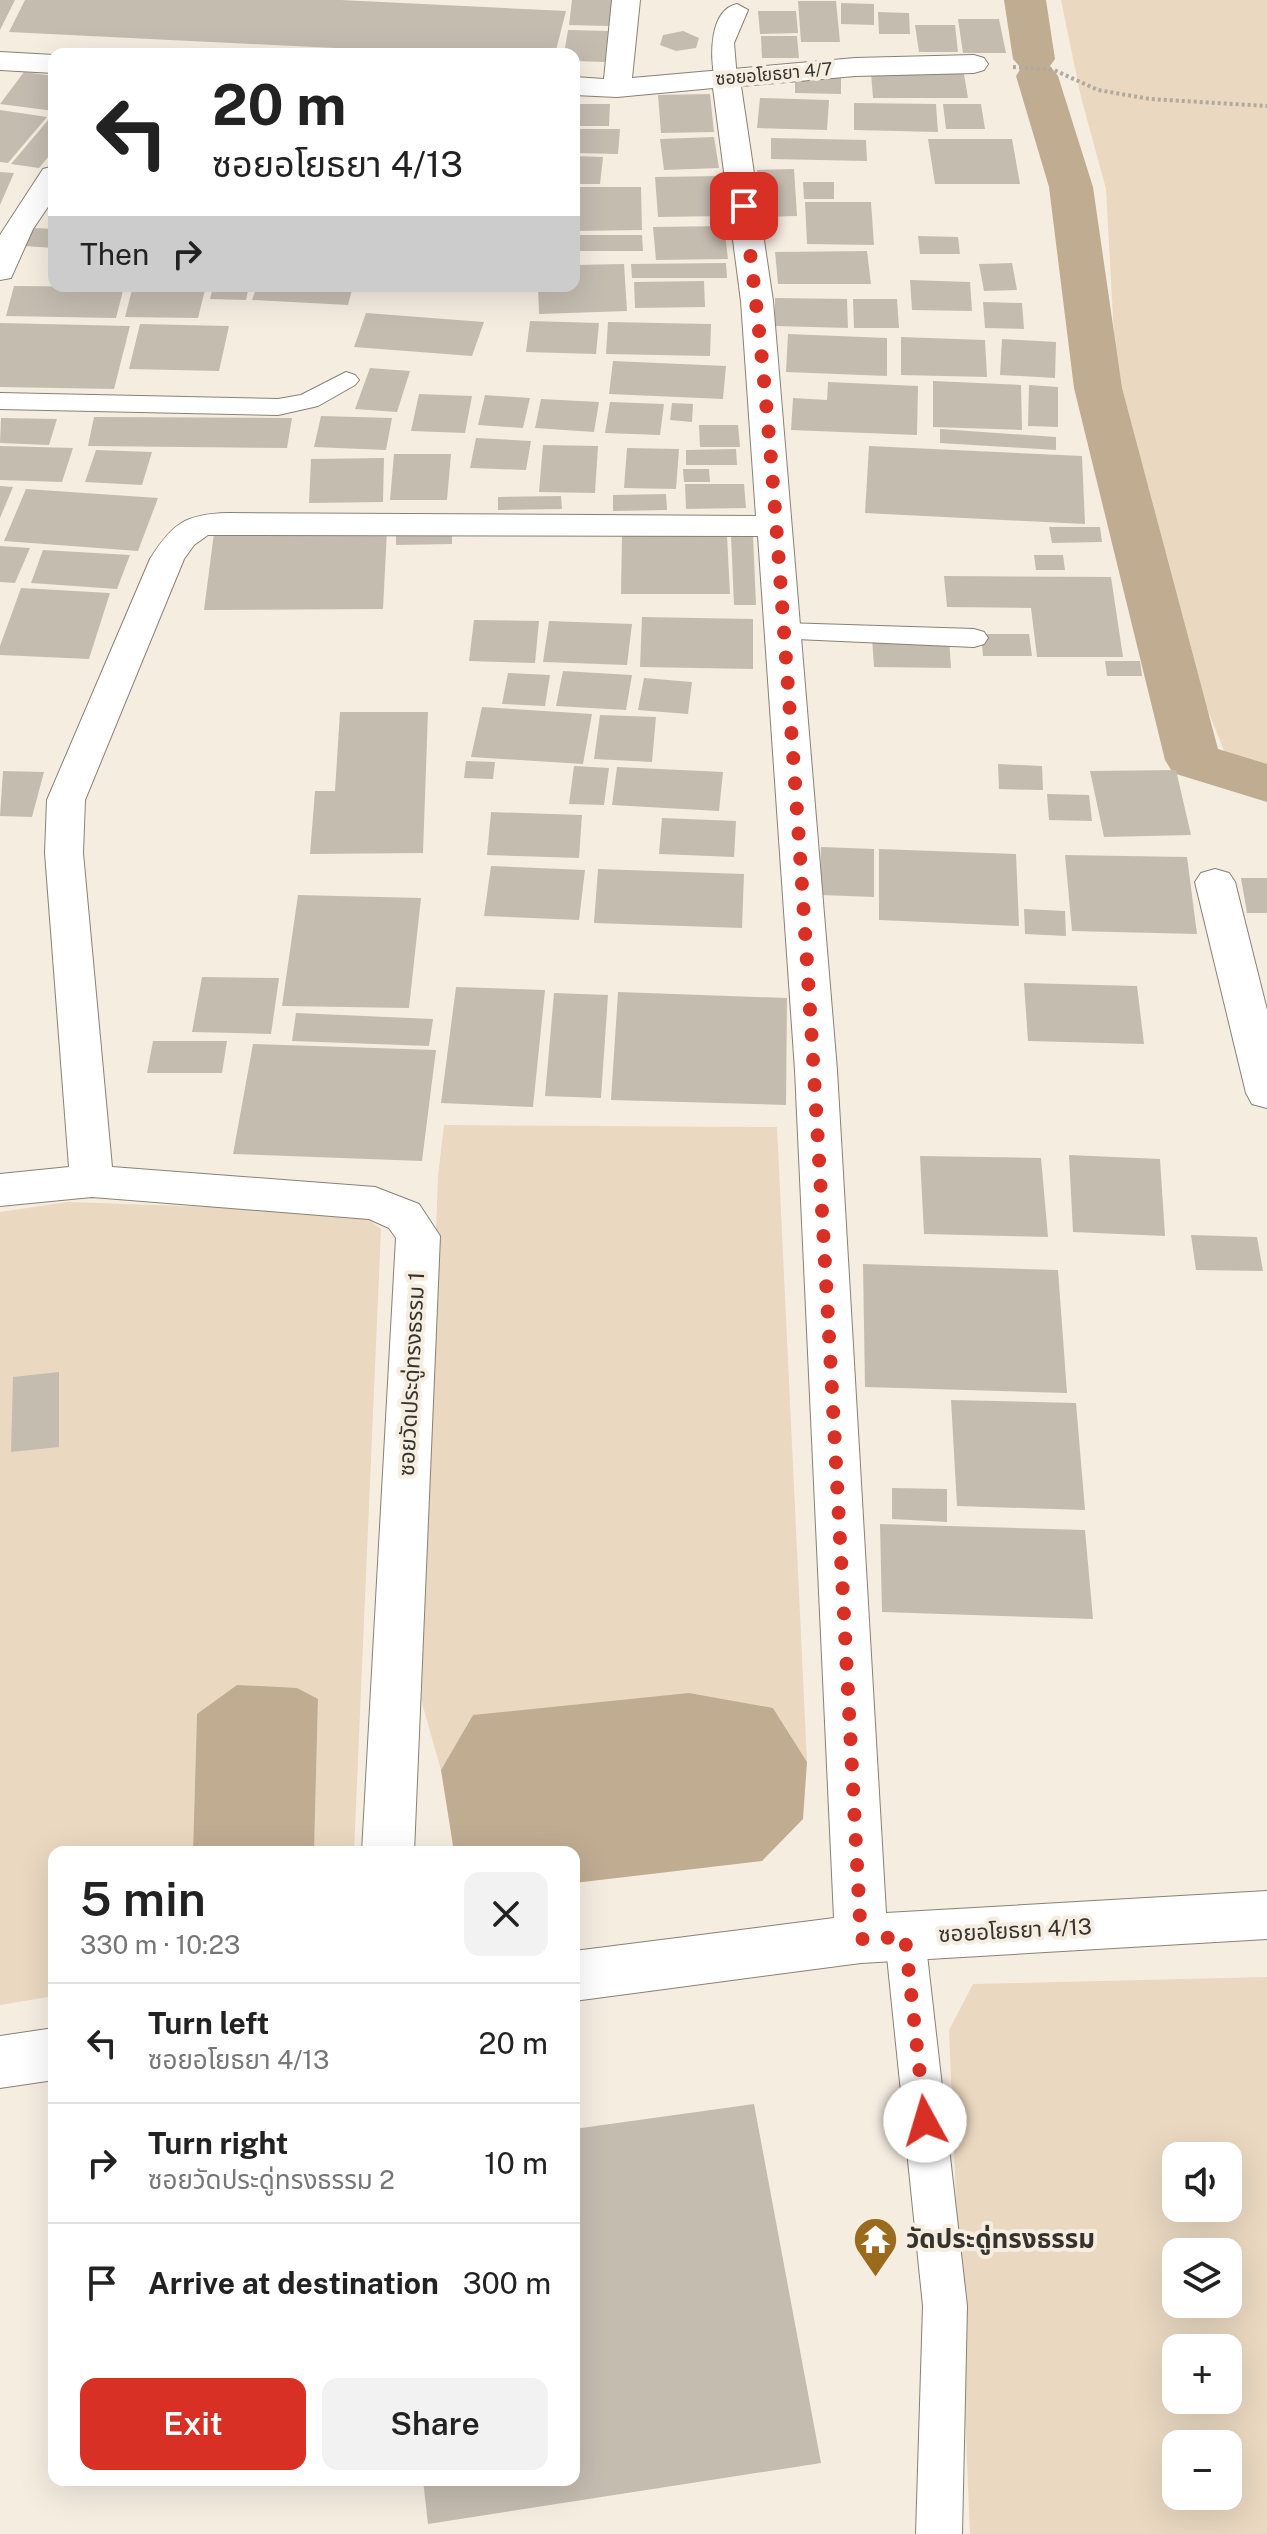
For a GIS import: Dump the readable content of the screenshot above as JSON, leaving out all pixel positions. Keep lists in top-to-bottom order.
{
  "streets": {
    "street": ["ซอยอโยธยา 4/7", "ซอยวัดประดู่ทรงธรรม 1", "ซอยอโยธยา 4/13"]
  },
  "places": {
    "temple": ["วัดประดู่ทรงธรรม"]
  },
  "page": {
    "turn": ["20 m", "ซอยอโยธยา 4/13"],
    "then": "Then",
    "heading": ["5 min", "330 m · 10:23"],
    "list": [
      {
        "name": "Turn left",
        "note": "ซอยอโยธยา 4/13",
        "value": "20 m"
      },
      {
        "name": "Turn right",
        "note": "ซอยวัดประดู่ทรงธรรม 2",
        "value": "10 m"
      },
      {
        "name": "Arrive at destination",
        "value": "300 m"
      }
    ],
    "map_buttons": ["+", "−"],
    "buttons": ["Exit", "Share"]
  }
}
